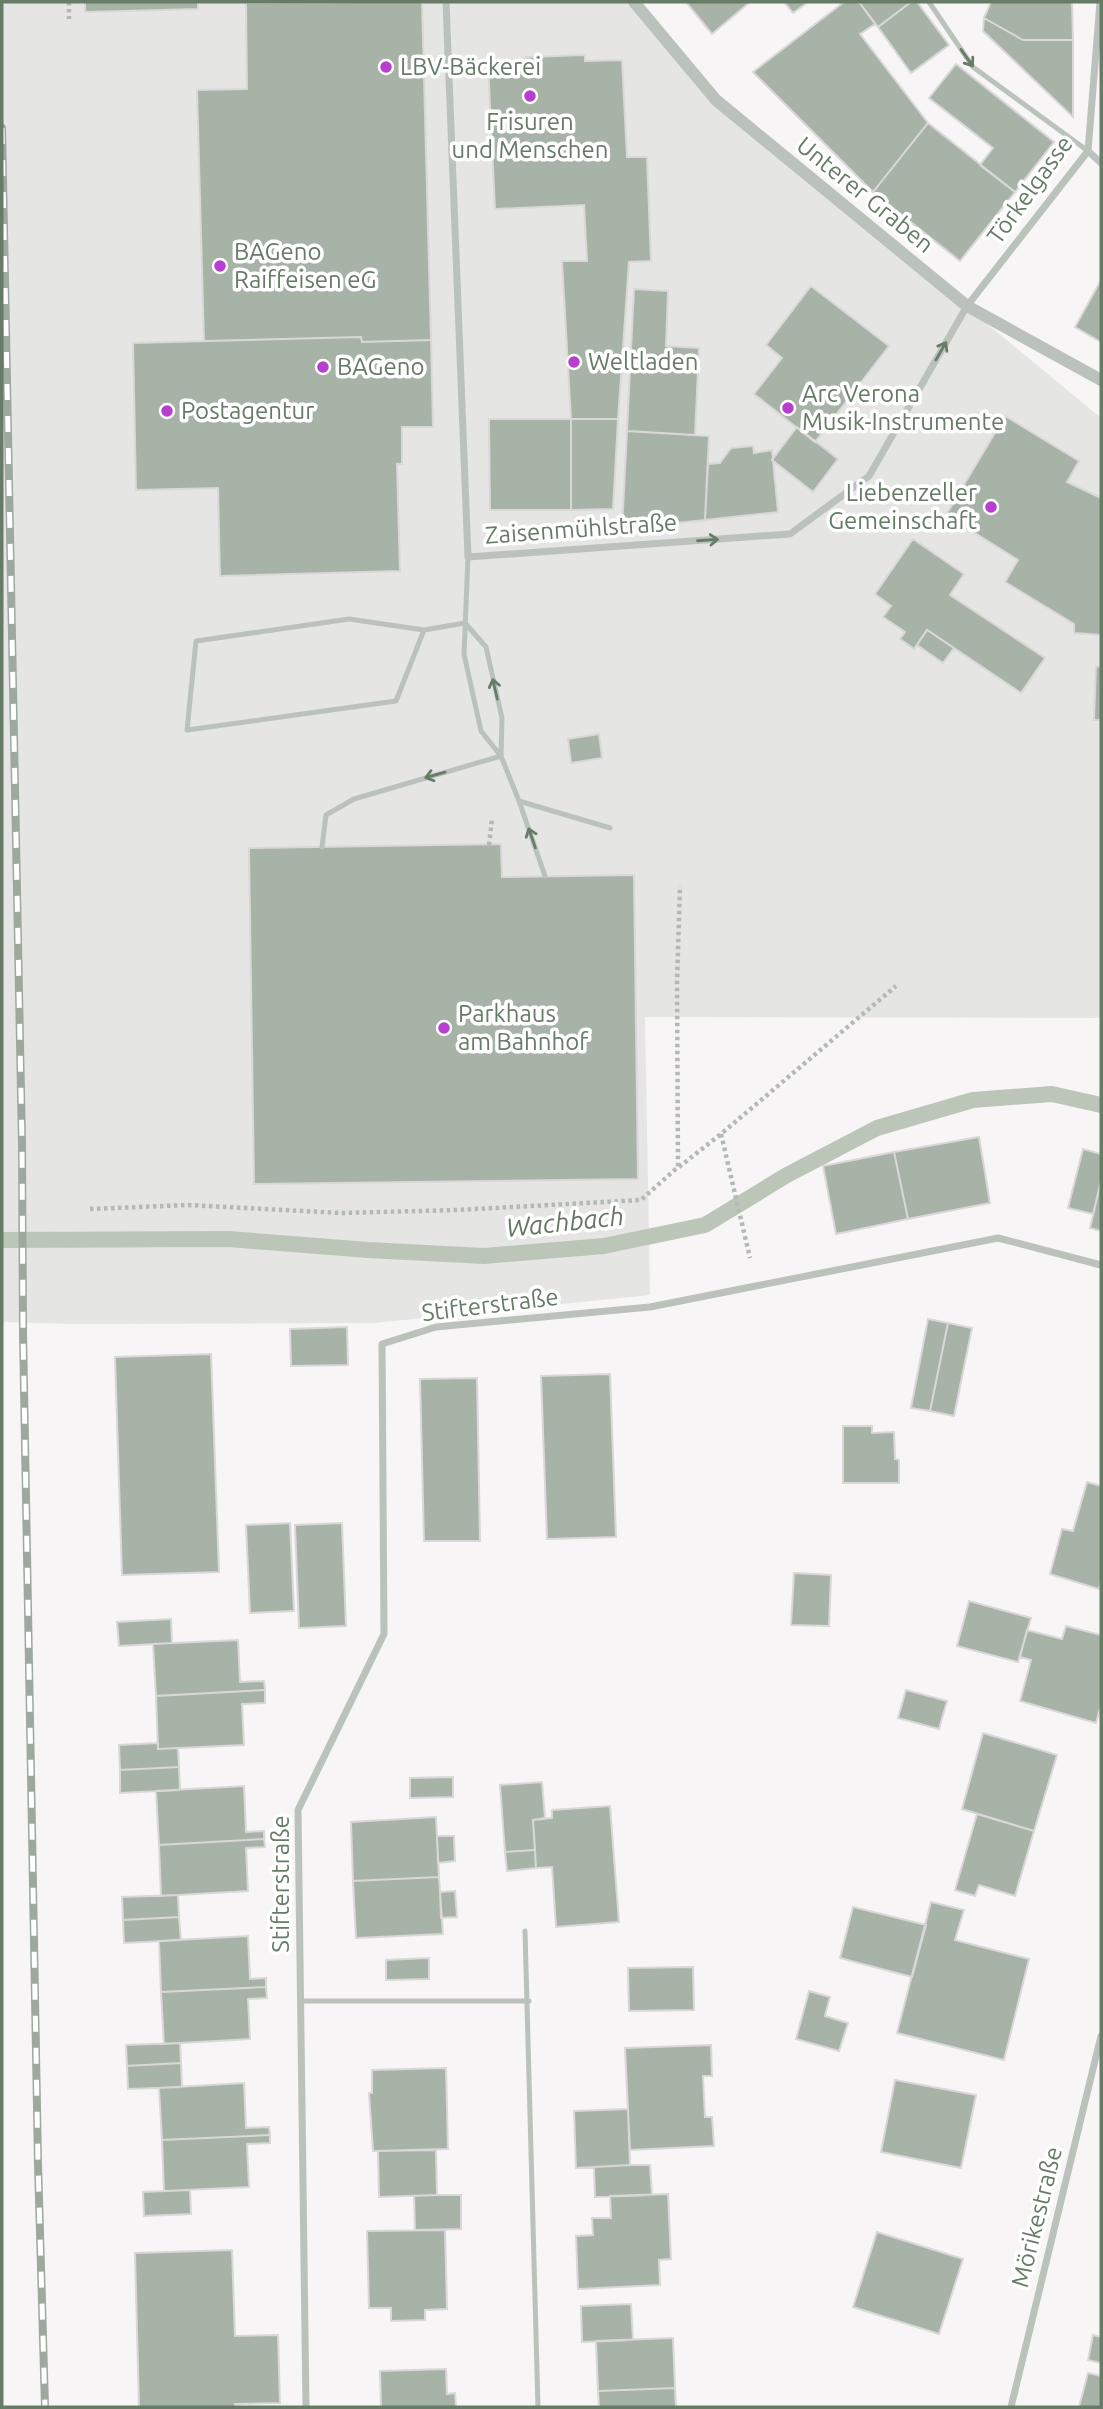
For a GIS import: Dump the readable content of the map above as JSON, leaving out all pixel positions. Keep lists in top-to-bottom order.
{
  "streets": {
    "street": [
      "Törkelgasse",
      "Unterer Graben",
      "Zaisenmühlstraße",
      "Stifterstraße",
      "Mörikestraße"
    ]
  },
  "crossings": [
    ["Törkelgasse", "Unterer Graben"],
    ["Törkelgasse", "Zaisenmühlstraße"],
    ["Unterer Graben", "Zaisenmühlstraße"]
  ],
  "one_way": ["Zaisenmühlstraße"],
  "water": ["Wachbach"],
  "places": [
    "LBV-Bäckerei",
    "Frisuren und Menschen",
    "BAGeno Raiffeisen eG",
    "Weltladen",
    "BAGeno",
    "Arc Verona Musik-Instrumente",
    "Postagentur",
    "Liebenzeller Gemeinschaft",
    "Parkhaus am Bahnhof"
  ]
}
